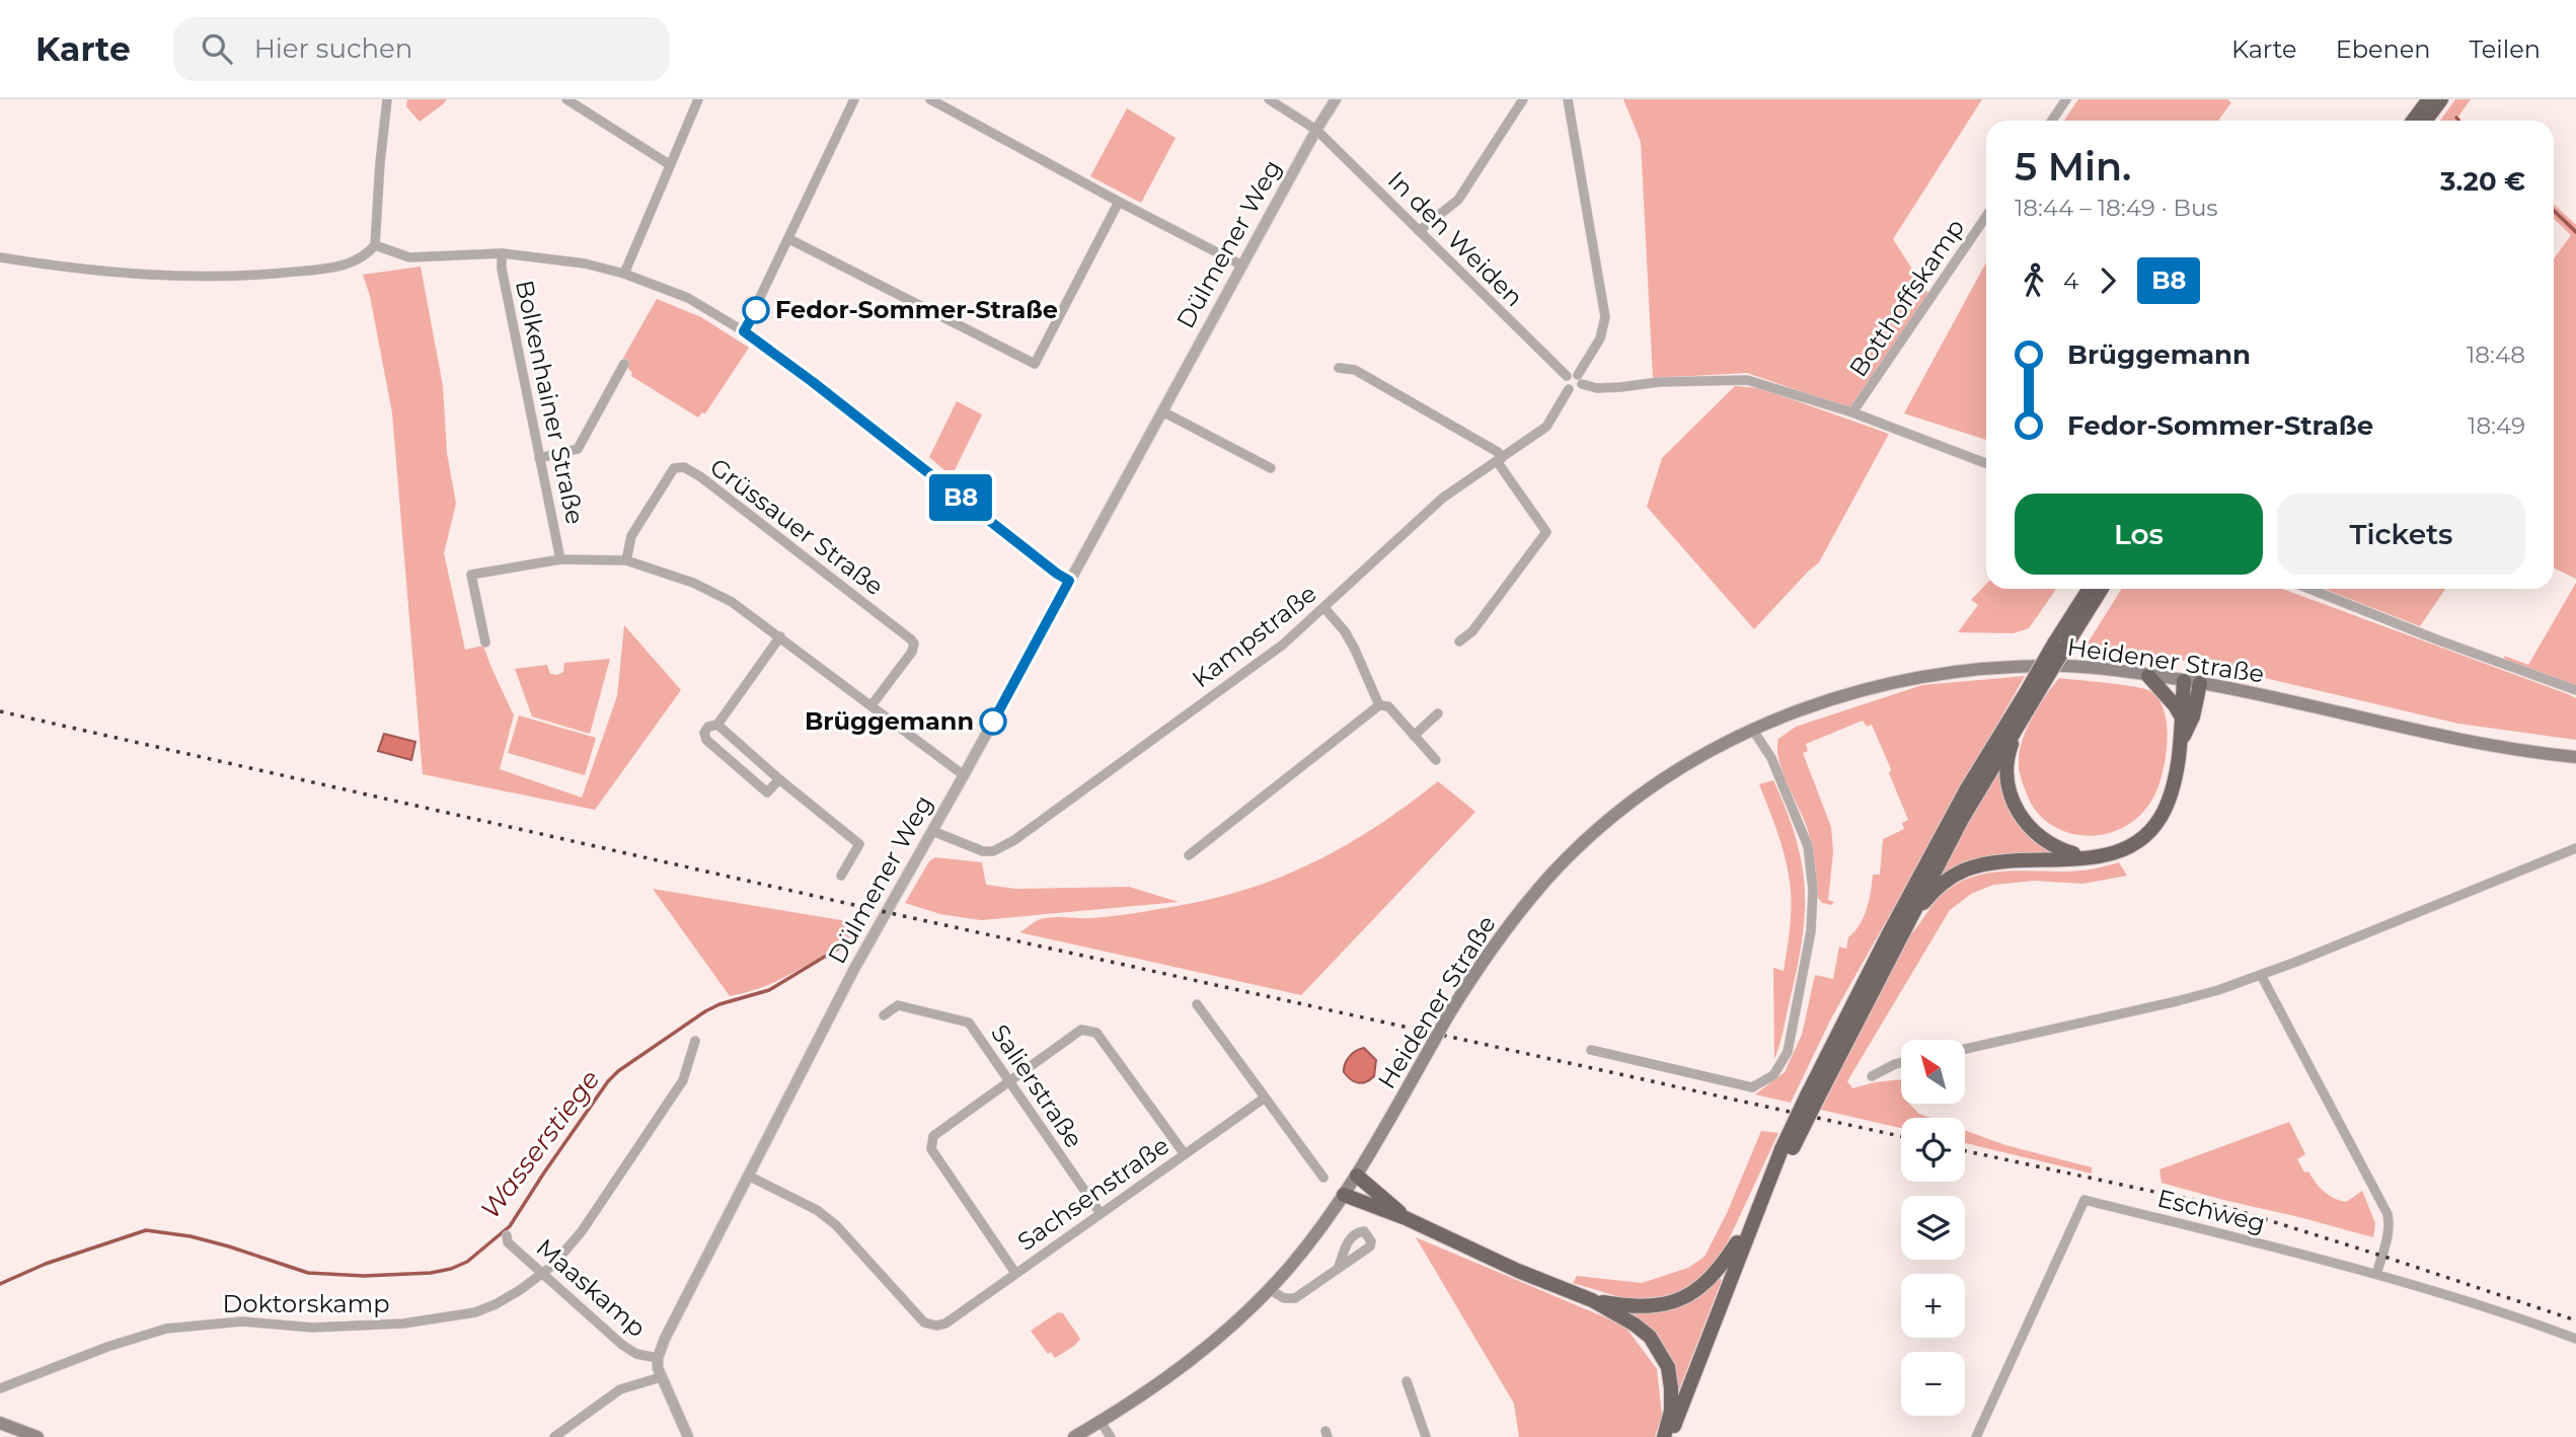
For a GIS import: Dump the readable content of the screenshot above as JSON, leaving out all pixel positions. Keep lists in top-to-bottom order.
{
  "streets": {
    "main road": ["Heidener Straße"],
    "street": [
      "In den Weiden",
      "Dülmener Weg",
      "Botthoffskamp",
      "Bolkenhainer Straße",
      "Grüssauer Straße",
      "Kampstraße",
      "Salierstraße",
      "Sachsenstraße",
      "Eschweg",
      "Maaskamp",
      "Doktorskamp"
    ]
  },
  "crossings": [
    ["In den Weiden", "Dülmener Weg"],
    ["In den Weiden", "Kampstraße"],
    ["Dülmener Weg", "Bolkenhainer Straße"],
    ["Dülmener Weg", "Kampstraße"],
    ["Dülmener Weg", "Sachsenstraße"],
    ["Dülmener Weg", "Maaskamp"],
    ["Bolkenhainer Straße", "Grüssauer Straße"],
    ["Salierstraße", "Sachsenstraße"],
    ["Maaskamp", "Doktorskamp"]
  ],
  "water": ["Wasserstiege"],
  "places": ["Fedor-Sommer-Straße", "Brüggemann"],
  "lines": ["bus line B8"],
  "north": "top left",
  "page": {
    "header": "Karte",
    "search": "Hier suchen",
    "nav": ["Karte", "Ebenen", "Teilen"],
    "on_map": "B8",
    "heading": ["5 Min.", "18:44 – 18:49 · Bus", "3.20 €"],
    "legs": ["4", "B8"],
    "list": [
      {
        "name": "Brüggemann",
        "value": "18:48"
      },
      {
        "name": "Fedor-Sommer-Straße",
        "value": "18:49"
      }
    ],
    "buttons": ["Los", "Tickets"],
    "map_buttons": ["+", "−"]
  }
}
